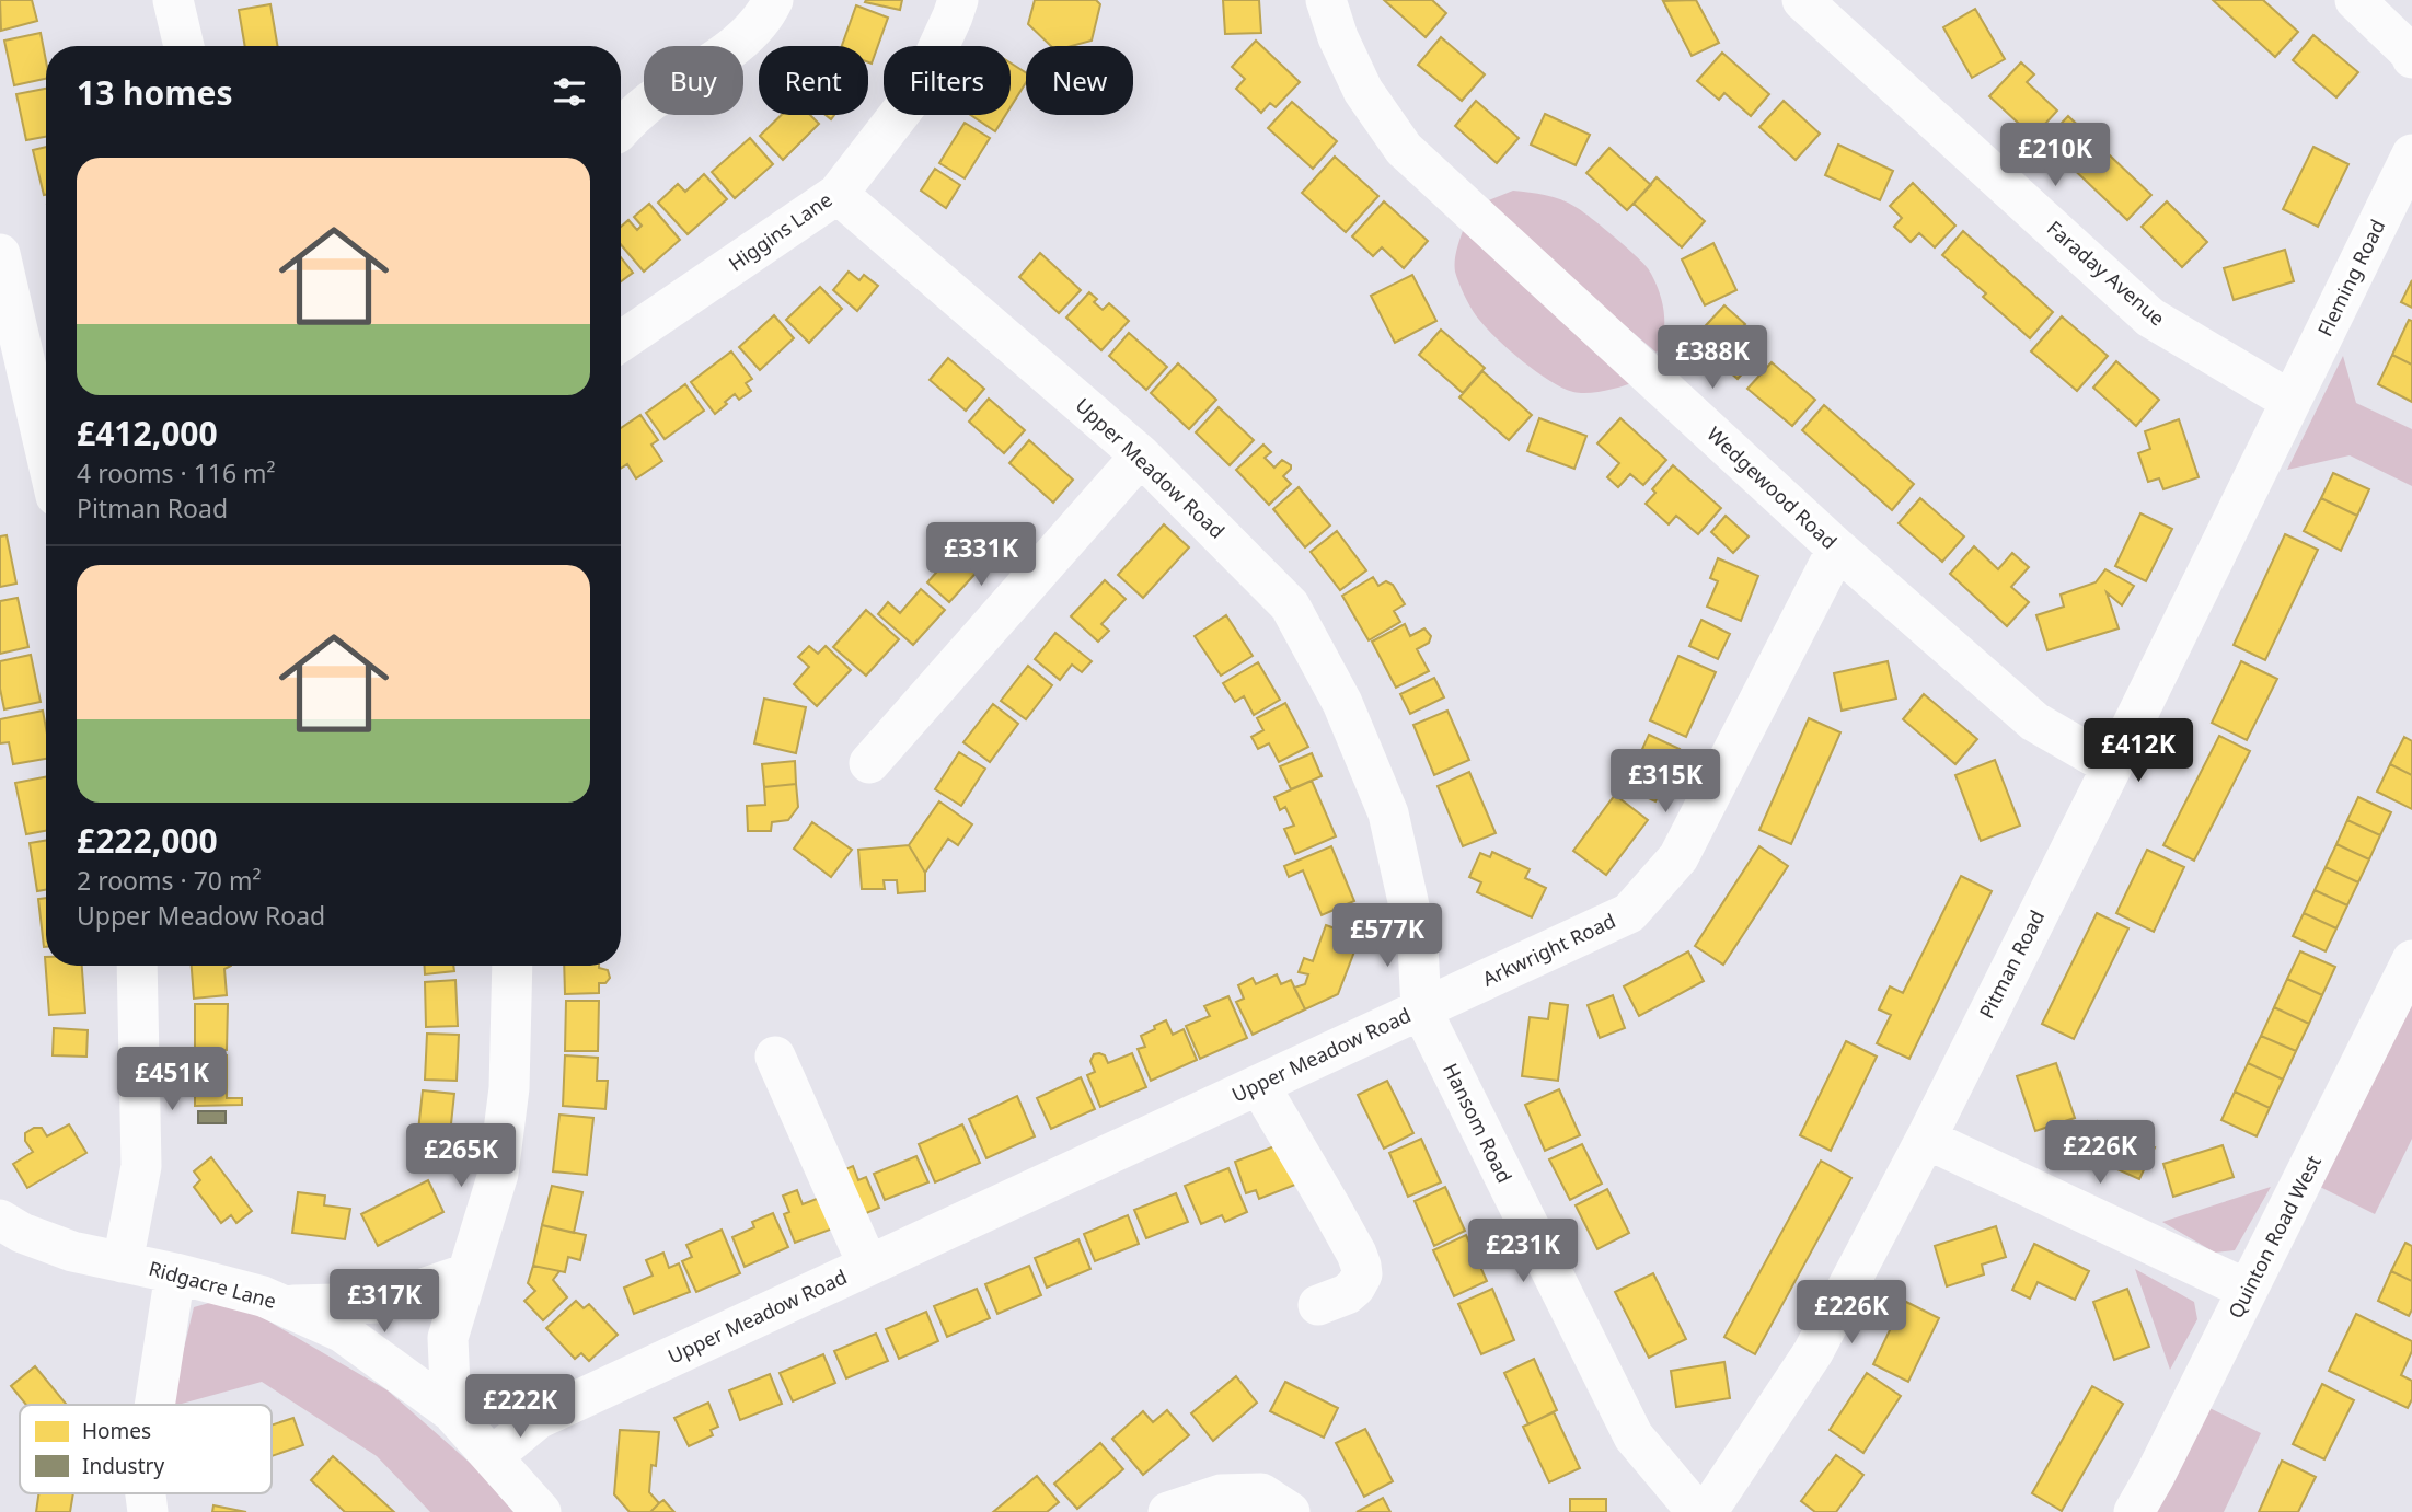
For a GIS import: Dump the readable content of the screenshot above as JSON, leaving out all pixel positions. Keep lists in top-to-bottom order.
{
  "streets": {
    "street": [
      "Higgins Lane",
      "Faraday Avenue",
      "Fleming Road",
      "Upper Meadow Road",
      "Wedgewood Road",
      "Arkwright Road",
      "Pitman Road",
      "Hansom Road",
      "Quinton Road West",
      "Ridgacre Lane"
    ]
  },
  "crossings": [
    ["Higgins Lane", "Upper Meadow Road"],
    ["Faraday Avenue", "Fleming Road"],
    ["Faraday Avenue", "Pitman Road"],
    ["Fleming Road", "Pitman Road"],
    ["Upper Meadow Road", "Arkwright Road"],
    ["Upper Meadow Road", "Hansom Road"],
    ["Upper Meadow Road", "Ridgacre Lane"],
    ["Wedgewood Road", "Arkwright Road"],
    ["Wedgewood Road", "Pitman Road"],
    ["Arkwright Road", "Hansom Road"]
  ],
  "legend": ["Homes", "Industry"],
  "page": {
    "chip": [
      "Buy",
      "Rent",
      "Filters",
      "New"
    ],
    "heading": "13 homes",
    "price": [
      "£210K",
      "£388K",
      "£331K",
      "£412K",
      "£315K",
      "£577K",
      "£451K",
      "£226K",
      "£265K",
      "£231K",
      "£317K",
      "£226K",
      "£222K"
    ],
    "list": [
      {
        "name": "£412,000",
        "note": "4 rooms · 116 m² · Pitman Road"
      },
      {
        "name": "£222,000",
        "note": "2 rooms · 70 m² · Upper Meadow Road"
      }
    ]
  }
}
